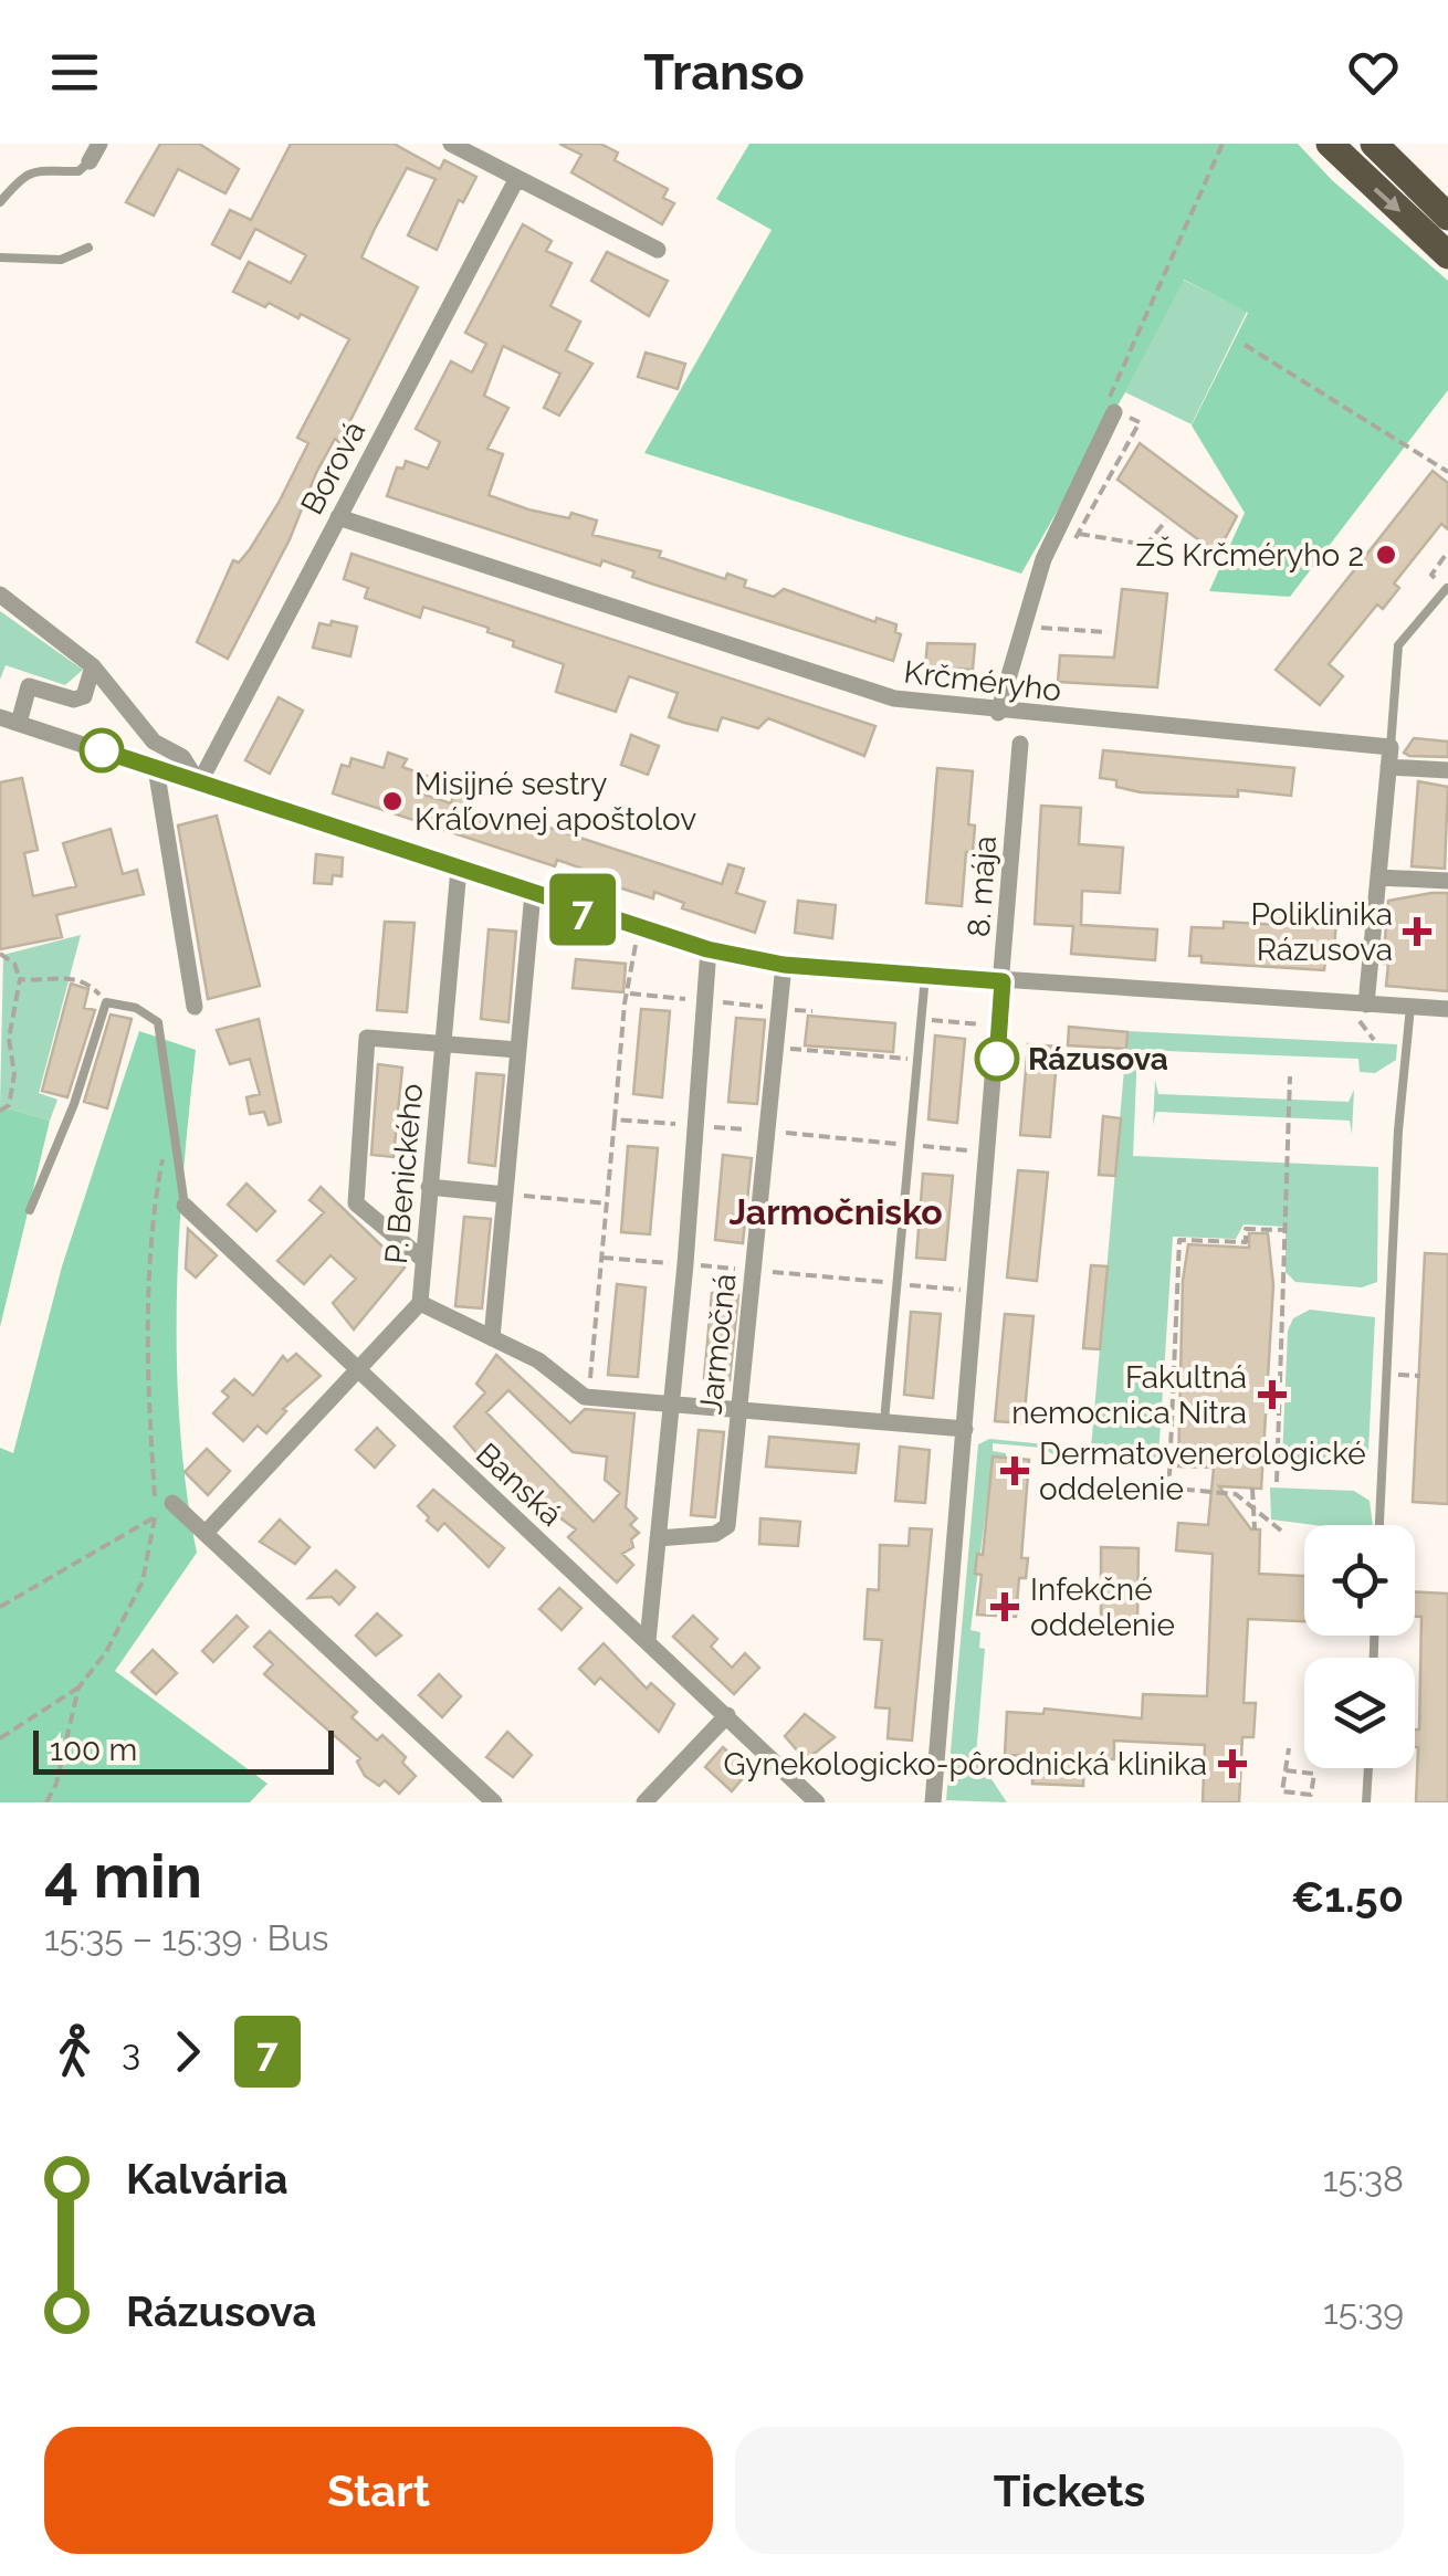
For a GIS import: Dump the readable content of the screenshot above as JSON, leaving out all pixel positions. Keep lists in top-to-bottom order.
{
  "streets": {
    "street": [
      "Borová",
      "Krčméryho",
      "8. mája",
      "P. Benického",
      "Jarmočná",
      "Banská"
    ]
  },
  "crossings": [
    ["Borová", "Krčméryho"],
    ["P. Benického", "Banská"],
    ["Jarmočná", "Banská"]
  ],
  "districts": ["Jarmočnisko"],
  "places": {
    "other": ["ZŠ Krčméryho 2", "Misijné sestry Kráľovnej apoštolov", "Rázusova"],
    "health": [
      "Poliklinika Rázusova",
      "Fakultná nemocnica Nitra",
      "Dermatovenerologické oddelenie",
      "Infekčné oddelenie",
      "Gynekologicko-pôrodnická klinika"
    ]
  },
  "lines": ["bus line 7"],
  "scale_bar": "100 m",
  "page": {
    "header": "Transo",
    "on_map": "7",
    "scale": "100 m",
    "heading": ["4 min", "15:35 – 15:39 · Bus", "€1.50"],
    "legs": ["3", "7"],
    "list": [
      {
        "name": "Kalvária",
        "value": "15:38"
      },
      {
        "name": "Rázusova",
        "value": "15:39"
      }
    ],
    "buttons": ["Start", "Tickets"]
  }
}
